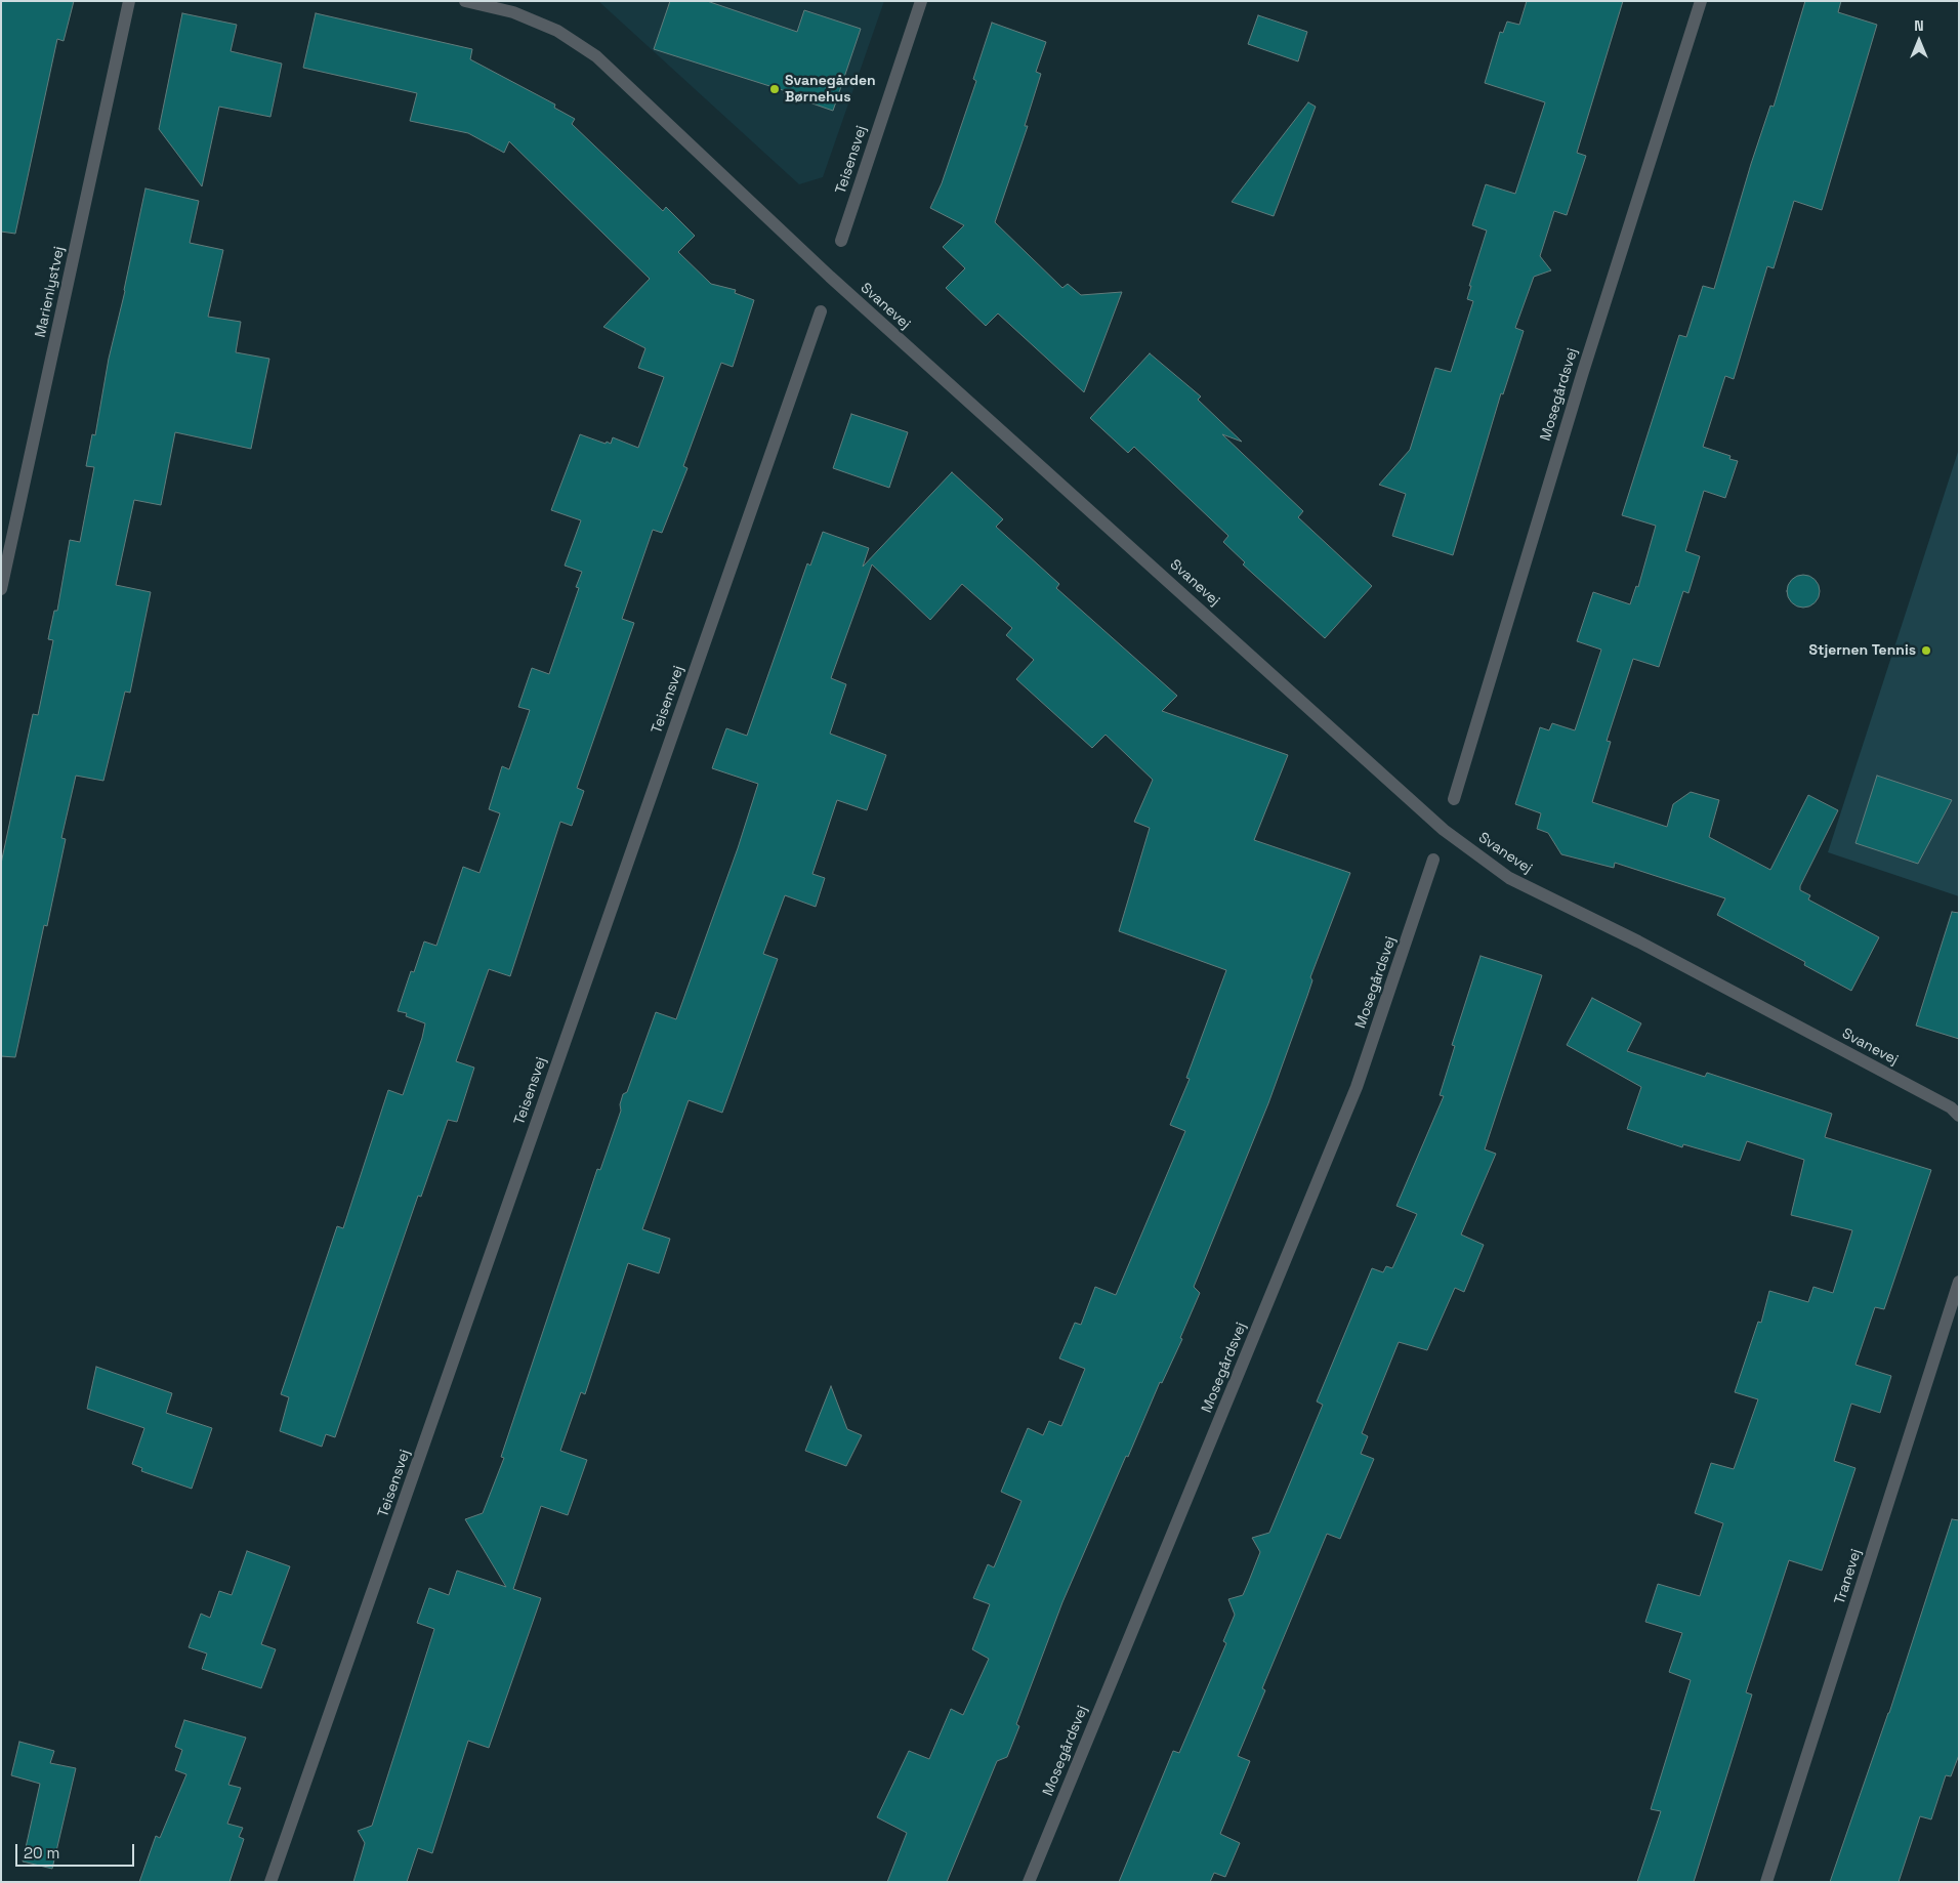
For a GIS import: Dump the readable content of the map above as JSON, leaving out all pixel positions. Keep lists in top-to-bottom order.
{
  "streets": {
    "street": [
      "Teisensvej",
      "Marienlystvej",
      "Svanevej",
      "Mosegårdsvej",
      "Tranevej"
    ]
  },
  "places": ["Svanegården Børnehus", "Stjernen Tennis"],
  "scale_bar": "20 m",
  "north": "top"
}
